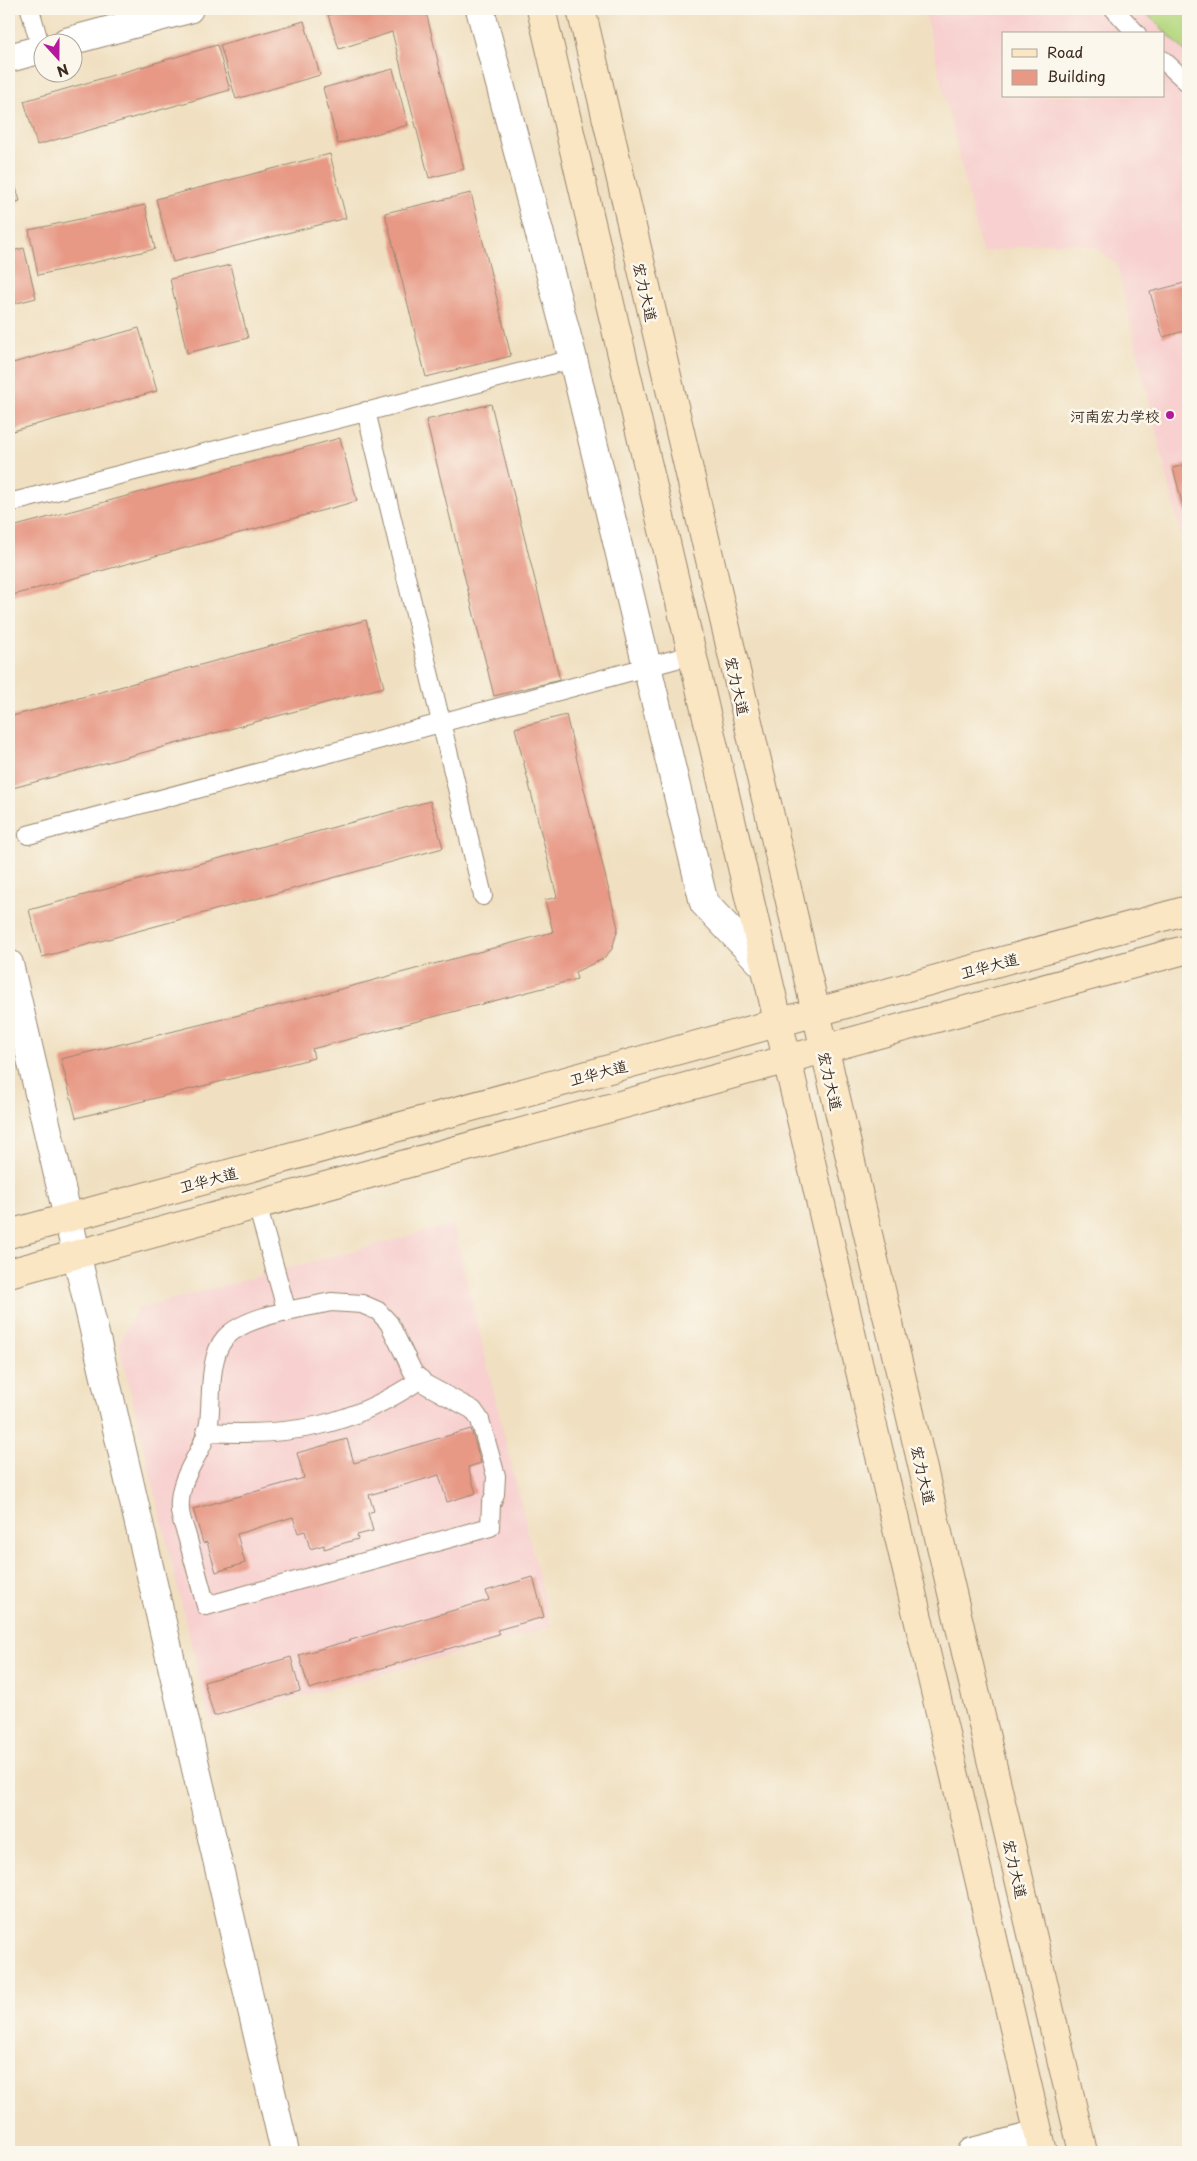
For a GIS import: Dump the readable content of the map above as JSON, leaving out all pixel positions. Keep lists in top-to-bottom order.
{
  "streets": {
    "main road": ["宏力大道", "卫华大道"]
  },
  "crossings": [
    ["宏力大道", "卫华大道"]
  ],
  "places": ["河南宏力学校"],
  "legend": ["Road", "Building"],
  "north": "bottom"
}
